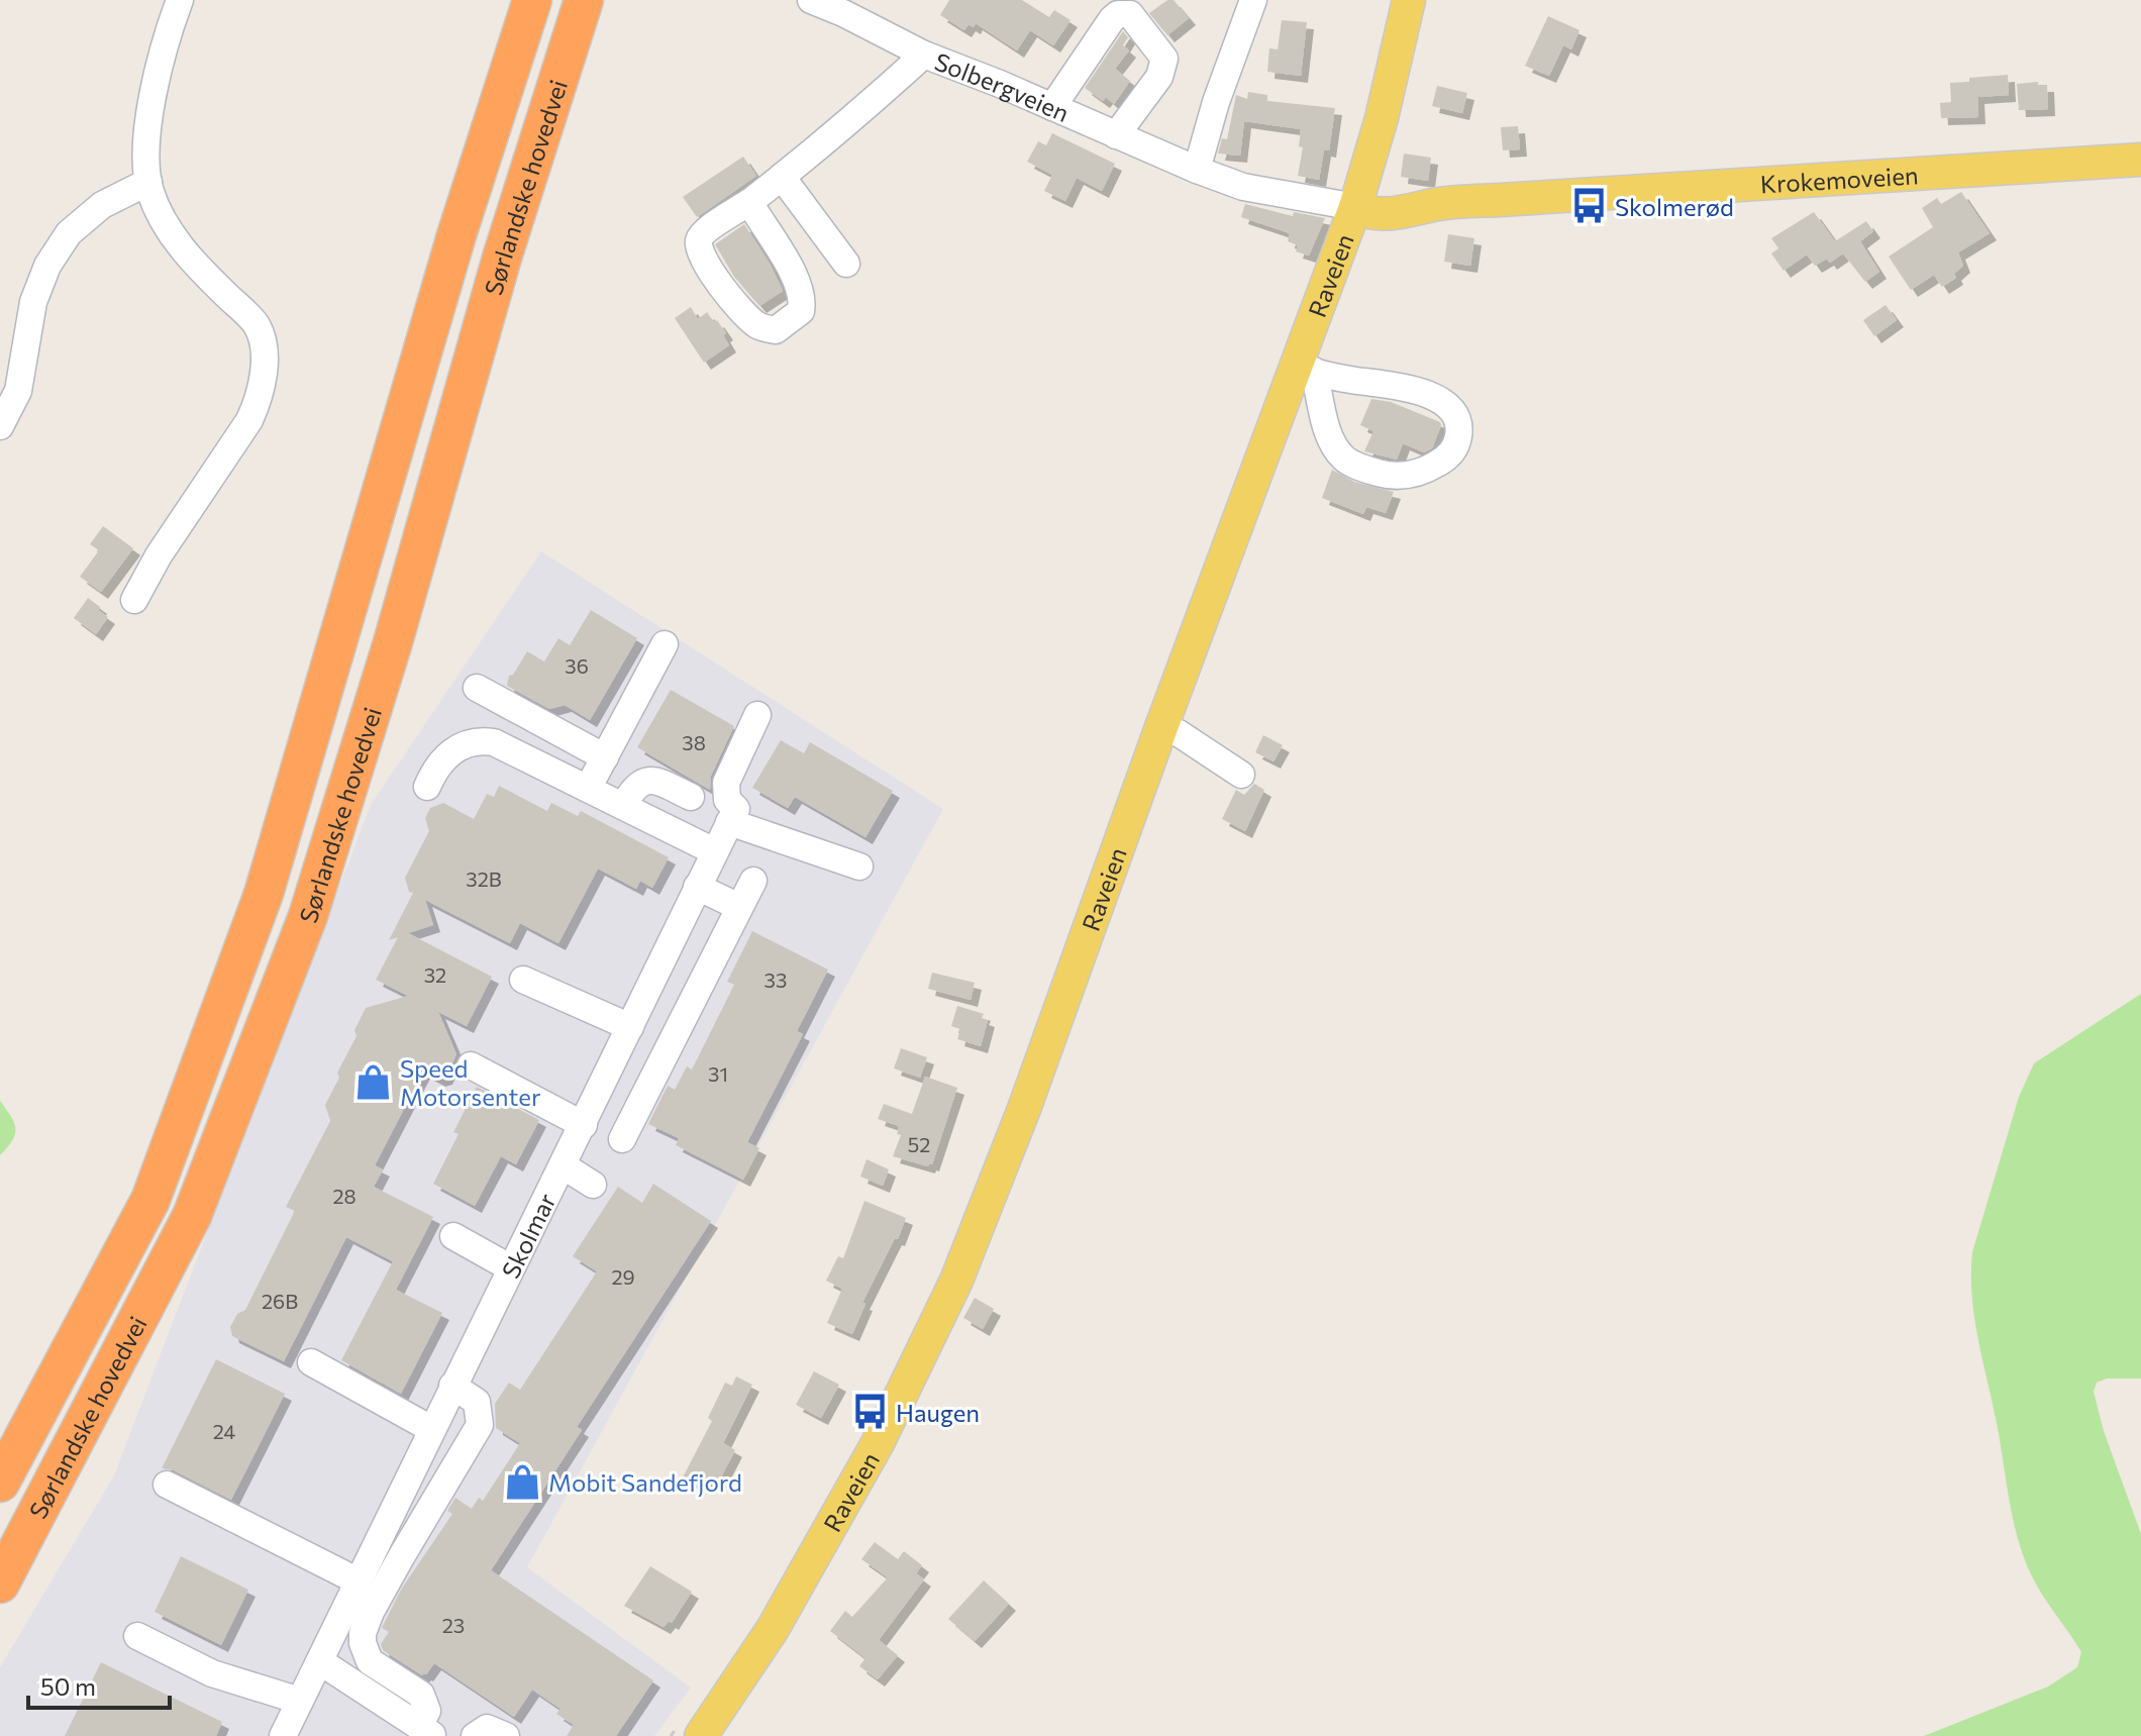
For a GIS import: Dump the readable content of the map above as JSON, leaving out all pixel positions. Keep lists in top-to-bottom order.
{
  "streets": {
    "highway": ["Sørlandske hovedvei"],
    "main road": ["Krokemoveien", "Raveien"],
    "street": ["Solbergveien", "Skolmar"]
  },
  "crossings": [
    ["Solbergveien", "Krokemoveien"],
    ["Solbergveien", "Raveien"],
    ["Krokemoveien", "Raveien"]
  ],
  "places": {
    "bus stop": ["Skolmerød", "Haugen"],
    "shop": ["Speed Motorsenter", "Mobit Sandefjord"]
  },
  "house_numbers": [
    "36",
    "38",
    "32B",
    "32",
    "33",
    "31",
    "52",
    "28",
    "29",
    "26B",
    "24",
    "23"
  ],
  "scale_bar": "50 m"
}
